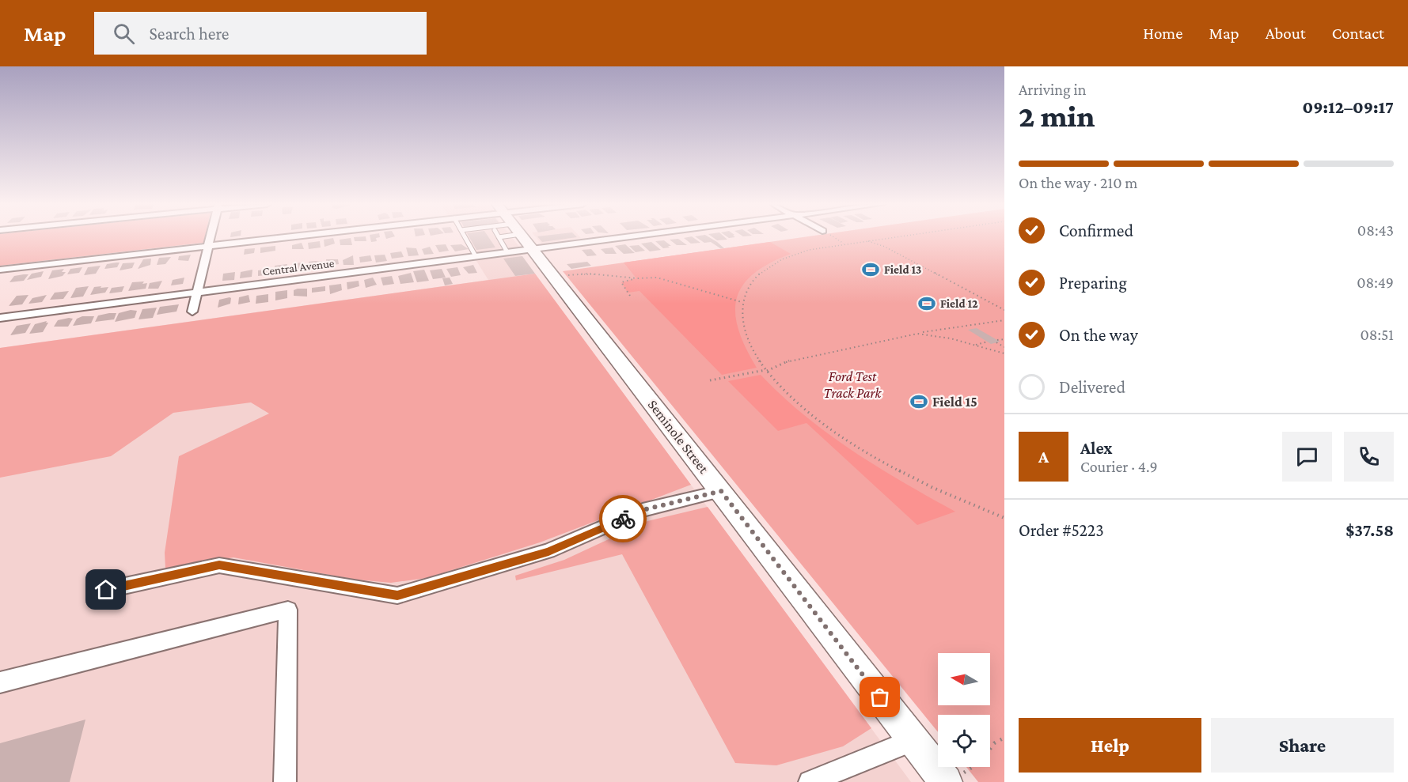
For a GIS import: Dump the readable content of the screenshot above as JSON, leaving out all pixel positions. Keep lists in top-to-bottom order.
{
  "streets": {
    "street": ["Central Avenue", "Seminole Street"]
  },
  "parks": ["Ford Test Track Park"],
  "places": {
    "sports": ["Field 13", "Field 12", "Field 15"]
  },
  "north": "left",
  "page": {
    "header": "Map",
    "search": "Search here",
    "nav": [
      "Home",
      "Map",
      "About",
      "Contact"
    ],
    "heading": ["2 min", "Arriving in", "09:12–09:17"],
    "panel": [
      "Alex",
      "Courier · 4.9",
      "Order #5223",
      "$37.58"
    ],
    "bar": "On the way · 210 m",
    "list": [
      ["Confirmed", "08:43"],
      ["Preparing", "08:49"],
      ["On the way", "08:51"],
      "Delivered"
    ],
    "round": "A",
    "buttons": ["Help", "Share"]
  }
}
